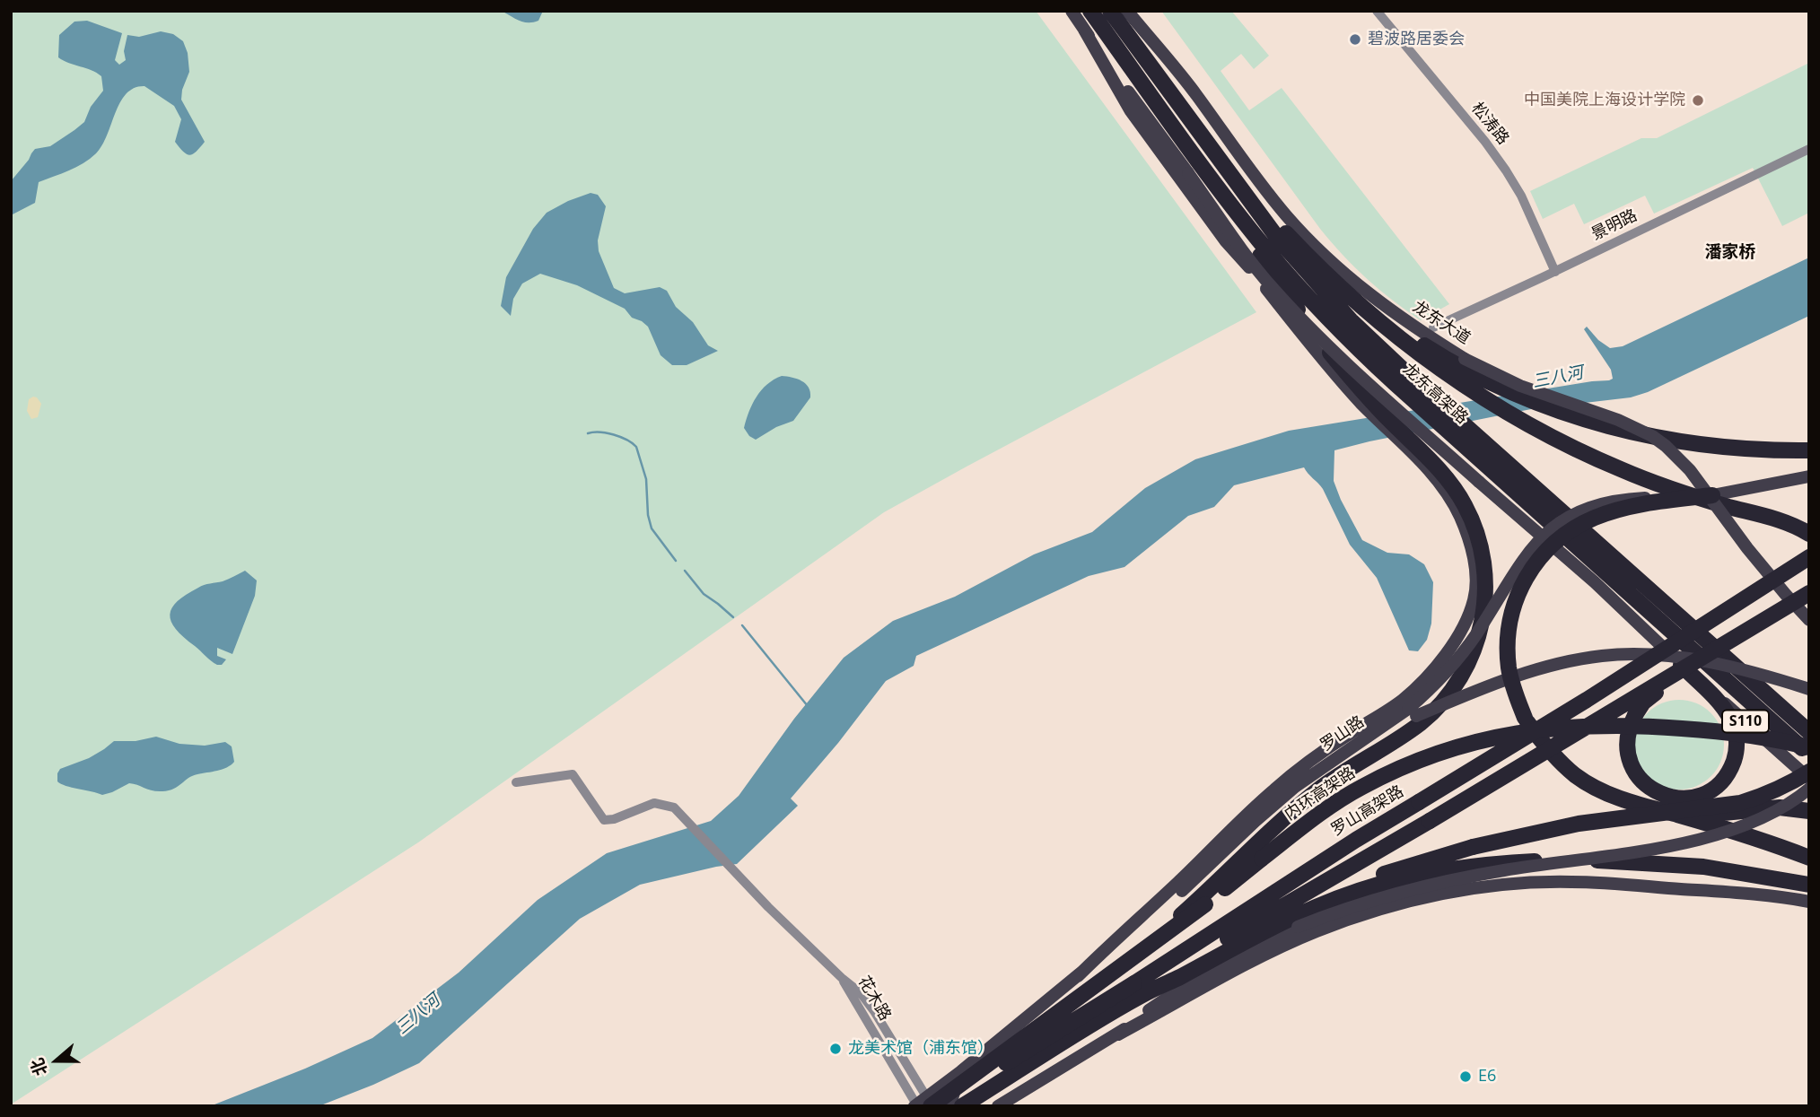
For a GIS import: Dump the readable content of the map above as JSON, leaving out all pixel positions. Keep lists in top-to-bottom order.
{
  "streets": {
    "highway": ["龙东高架路", "内环高架路", "罗山高架路"],
    "main road": ["龙东大道", "S110", "罗山路"],
    "street": ["松涛路", "景明路", "花木路"]
  },
  "crossings": [
    ["松涛路", "景明路"],
    ["罗山路", "内环高架路"],
    ["罗山路", "花木路"],
    ["内环高架路", "罗山高架路"],
    ["内环高架路", "花木路"]
  ],
  "districts": ["潘家桥"],
  "water": ["三八河"],
  "places": [
    "碧波路居委会",
    "中国美院上海设计学院",
    "龙美术馆（浦东馆）",
    "E6"
  ],
  "north": "left"
}
